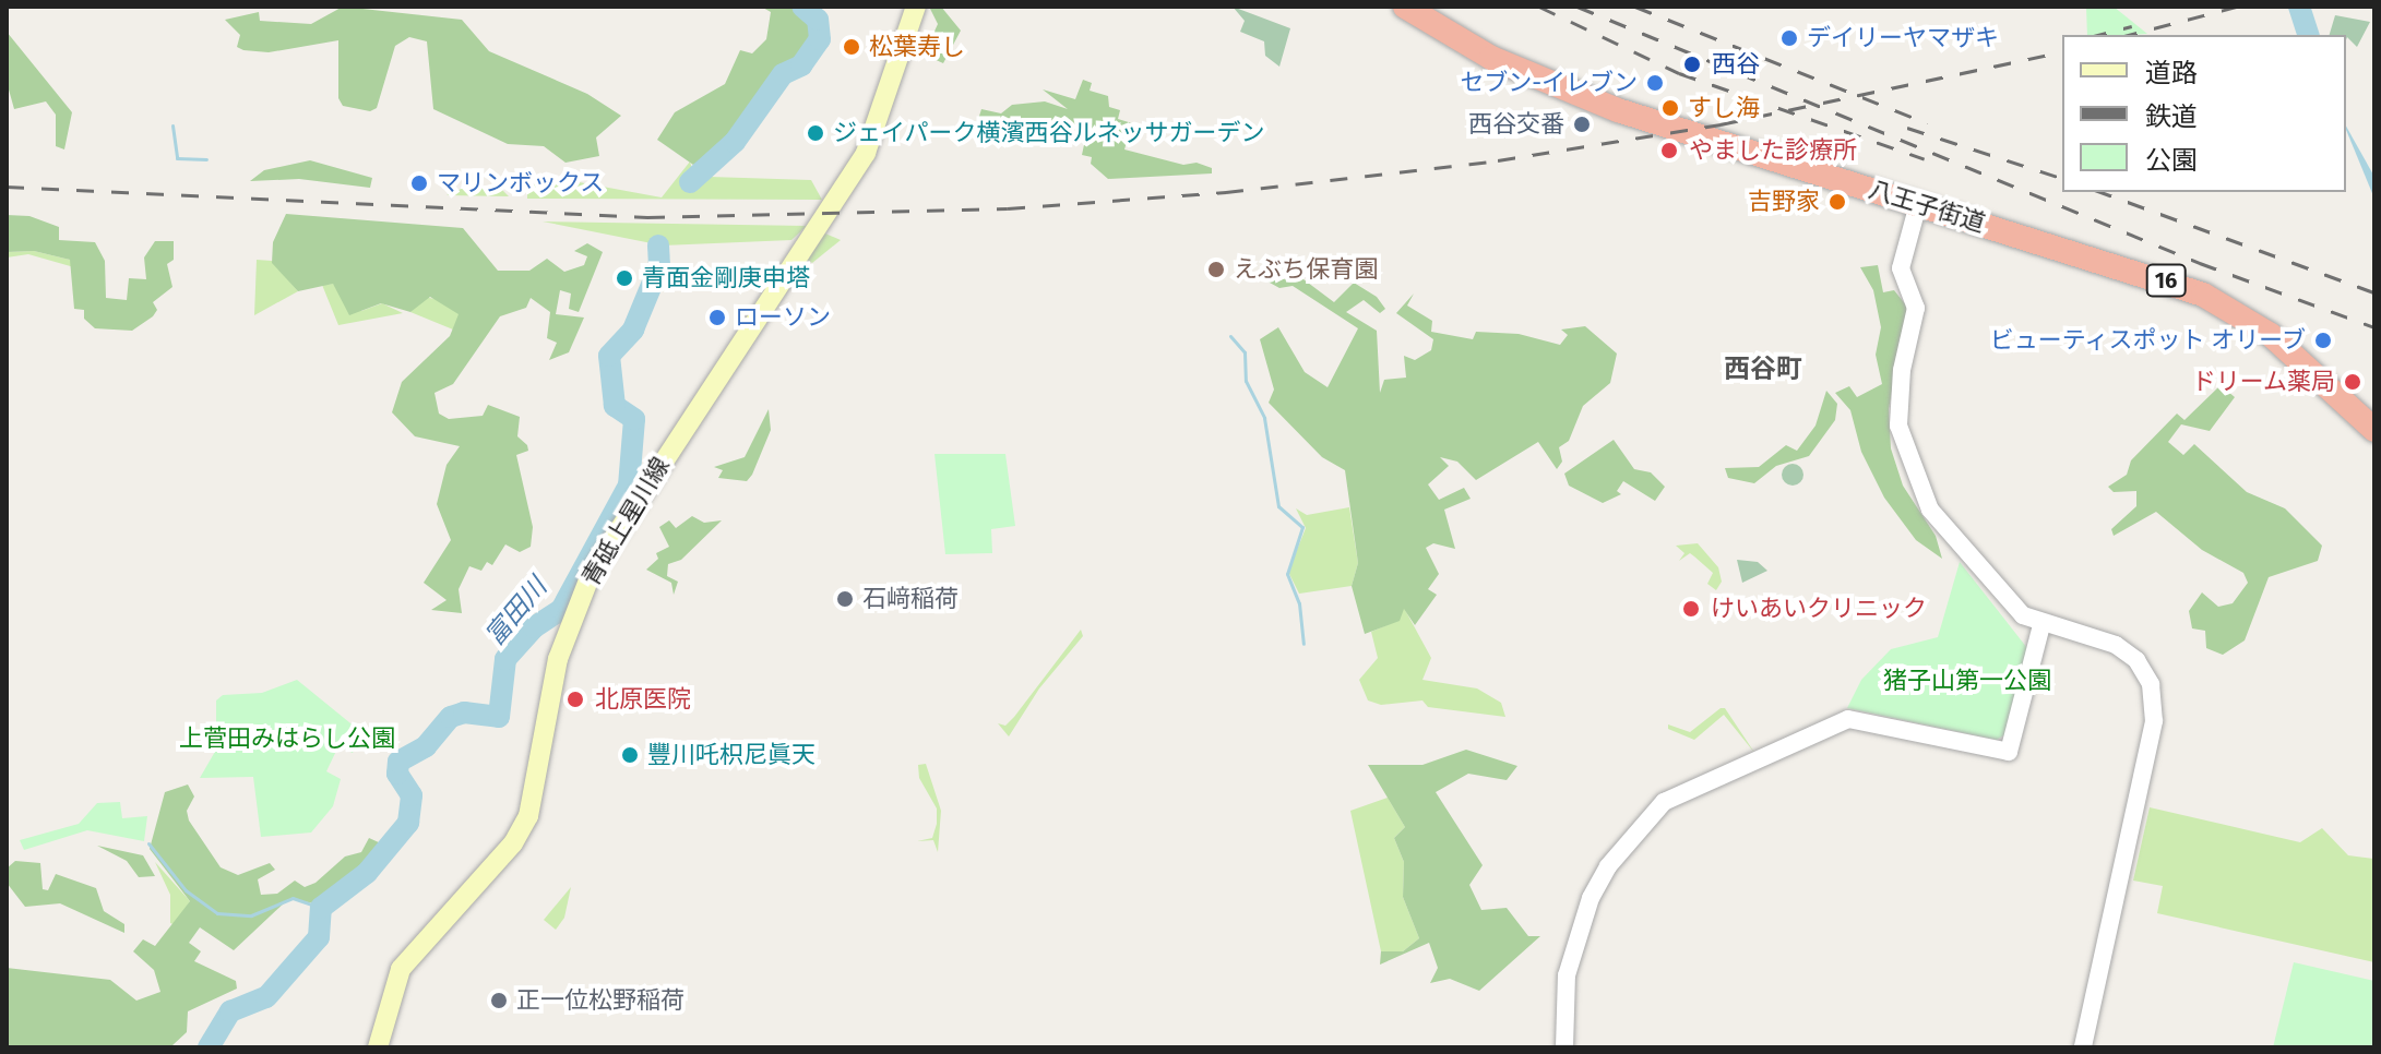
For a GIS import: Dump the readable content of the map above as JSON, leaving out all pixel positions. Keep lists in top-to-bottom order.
{
  "streets": {
    "highway": ["八王子街道", "16"],
    "main road": ["青砥上星川線"]
  },
  "districts": ["西谷町"],
  "water": ["富田川"],
  "parks": ["猪子山第一公園", "上菅田みはらし公園"],
  "places": [
    "デイリーヤマザキ",
    "松葉寿し",
    "西谷",
    "セブン-イレブン",
    "すし海",
    "西谷交番",
    "ジェイパーク横濱西谷ルネッサガーデン",
    "やました診療所",
    "マリンボックス",
    "吉野家",
    "えぶち保育園",
    "青面金剛庚申塔",
    "ローソン",
    "ビューティスポット オリーブ",
    "ドリーム薬局",
    "石﨑稲荷",
    "けいあいクリニック",
    "北原医院",
    "豐川吒枳尼眞天",
    "正一位松野稲荷"
  ],
  "legend": ["道路", "鉄道", "公園"]
}
